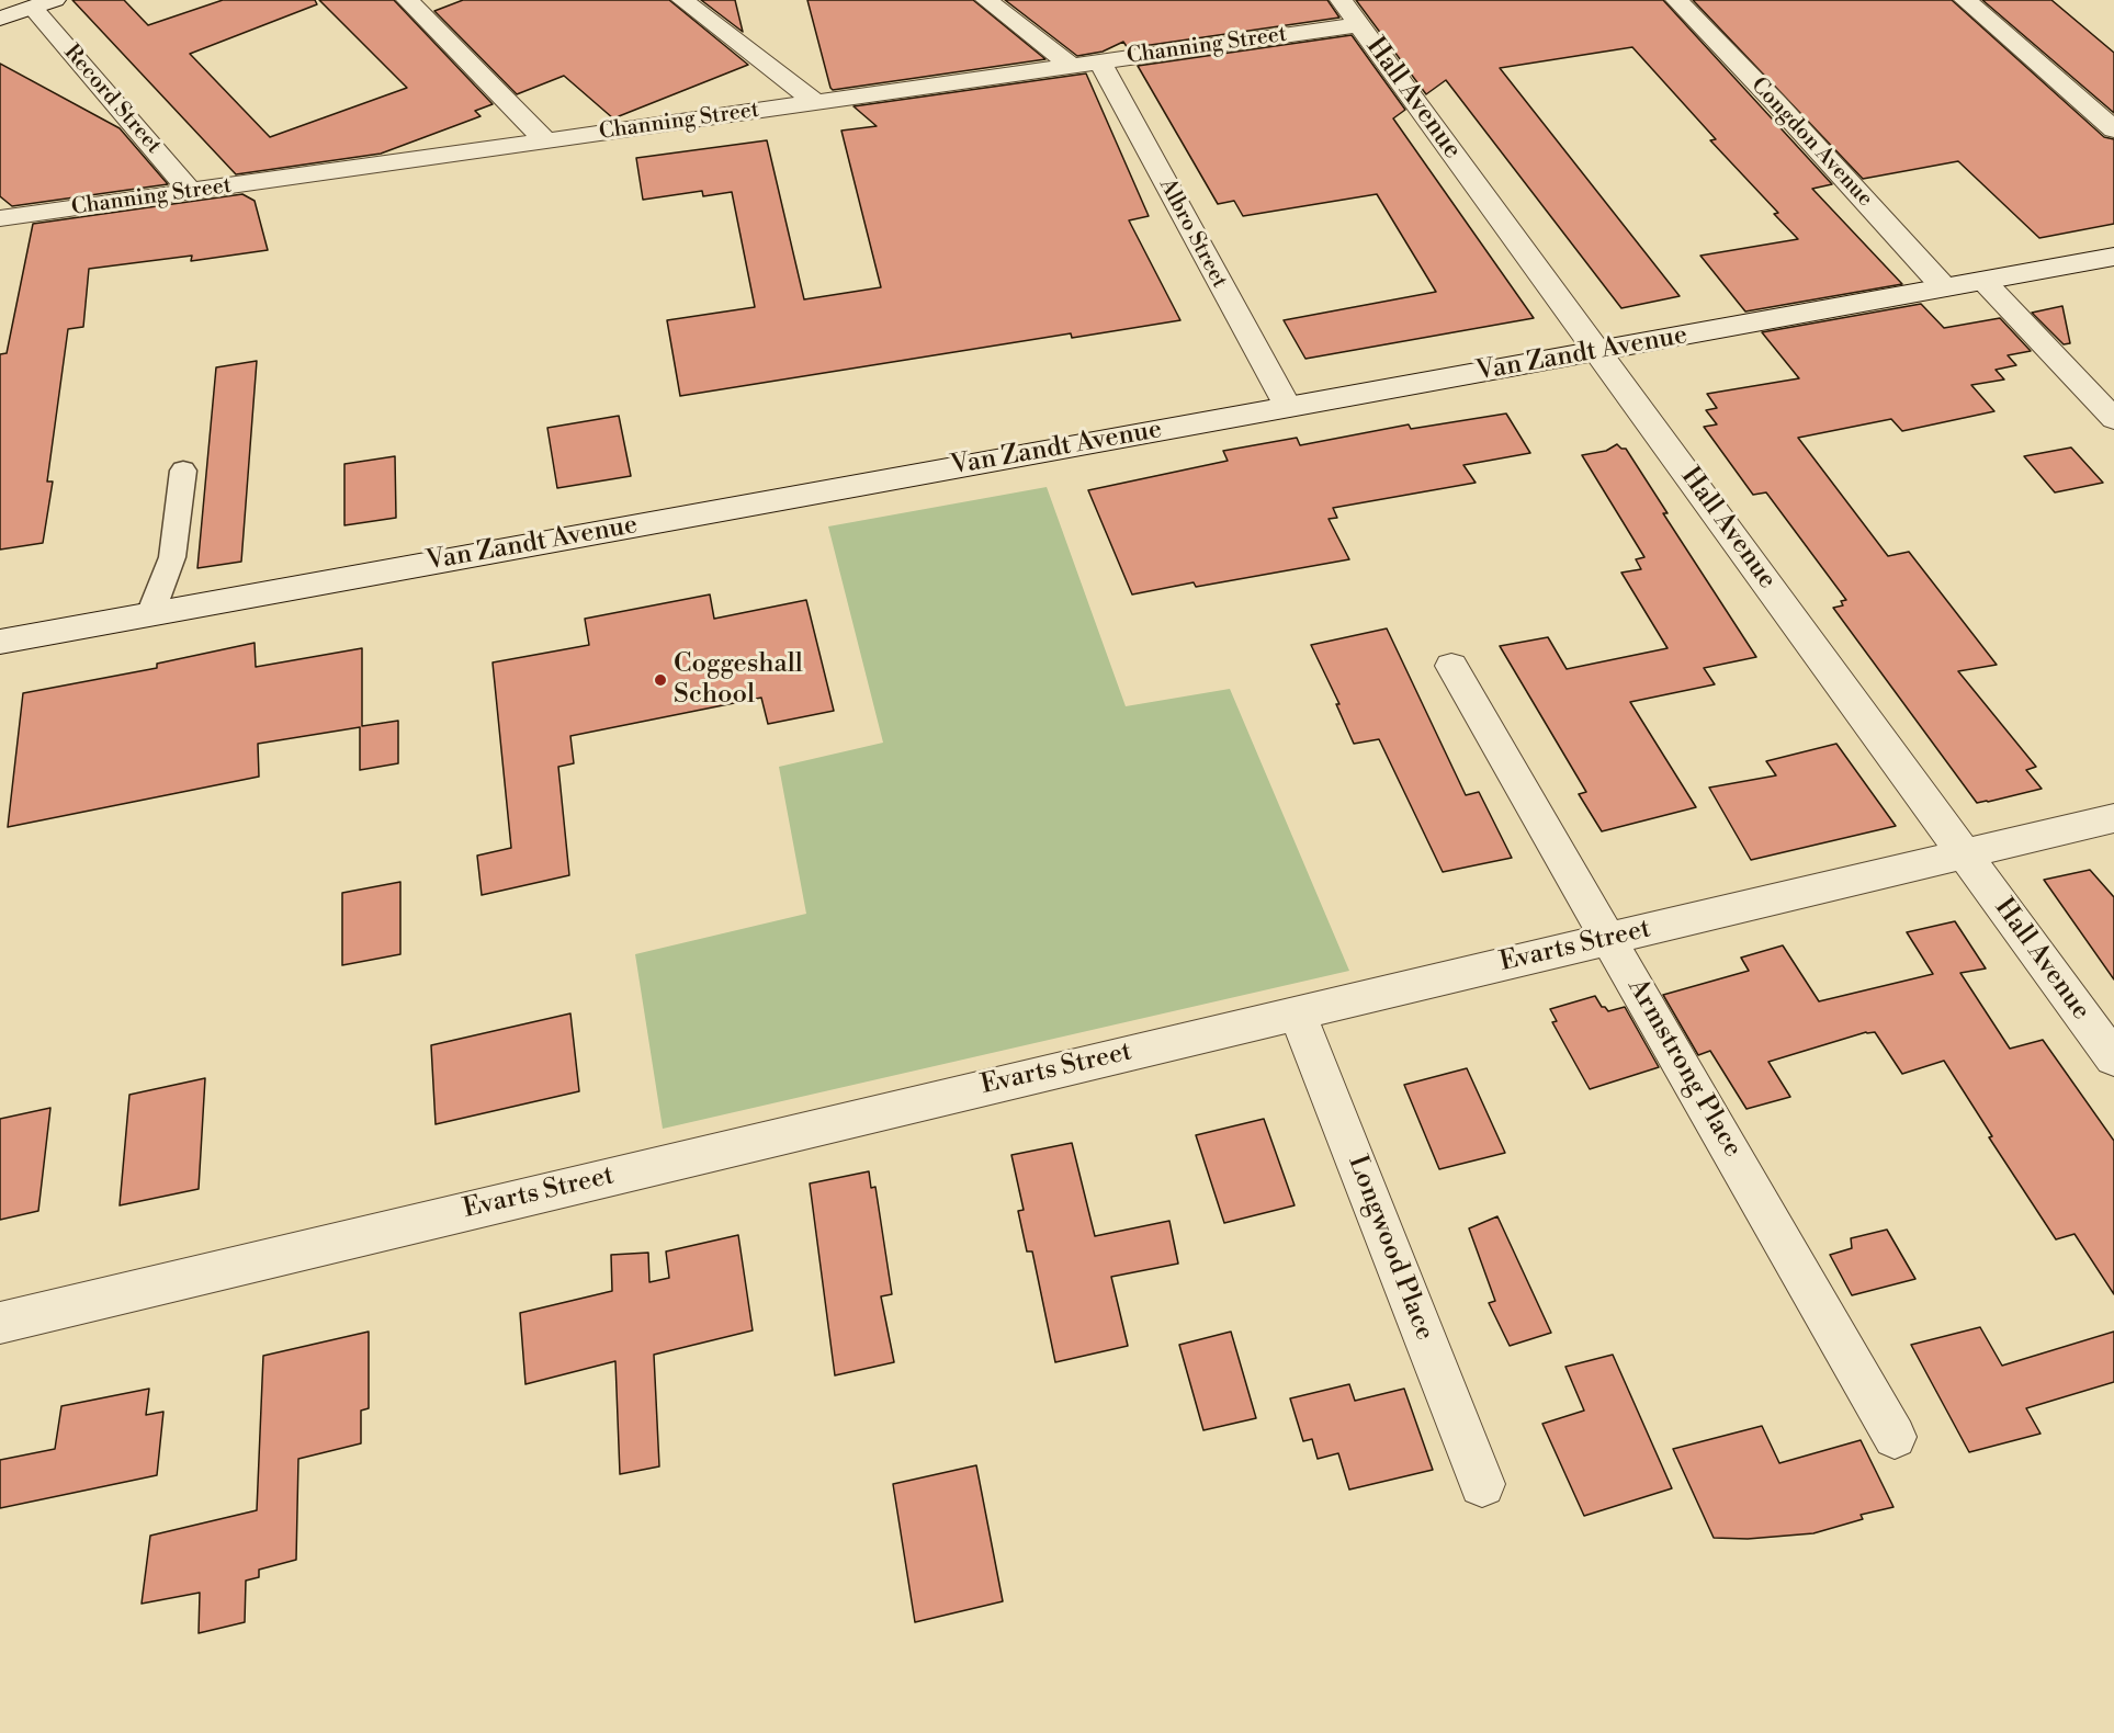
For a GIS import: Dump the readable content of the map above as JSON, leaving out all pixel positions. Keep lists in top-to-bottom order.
{
  "streets": {
    "street": [
      "Channing Street",
      "Hall Avenue",
      "Record Street",
      "Congdon Avenue",
      "Albro Street",
      "Van Zandt Avenue",
      "Evarts Street",
      "Armstrong Place",
      "Longwood Place"
    ]
  },
  "crossings": [
    ["Channing Street", "Hall Avenue"],
    ["Channing Street", "Record Street"],
    ["Channing Street", "Albro Street"],
    ["Hall Avenue", "Van Zandt Avenue"],
    ["Hall Avenue", "Evarts Street"],
    ["Congdon Avenue", "Van Zandt Avenue"],
    ["Albro Street", "Van Zandt Avenue"],
    ["Evarts Street", "Armstrong Place"],
    ["Evarts Street", "Longwood Place"]
  ],
  "places": ["Coggeshall School"]
}
